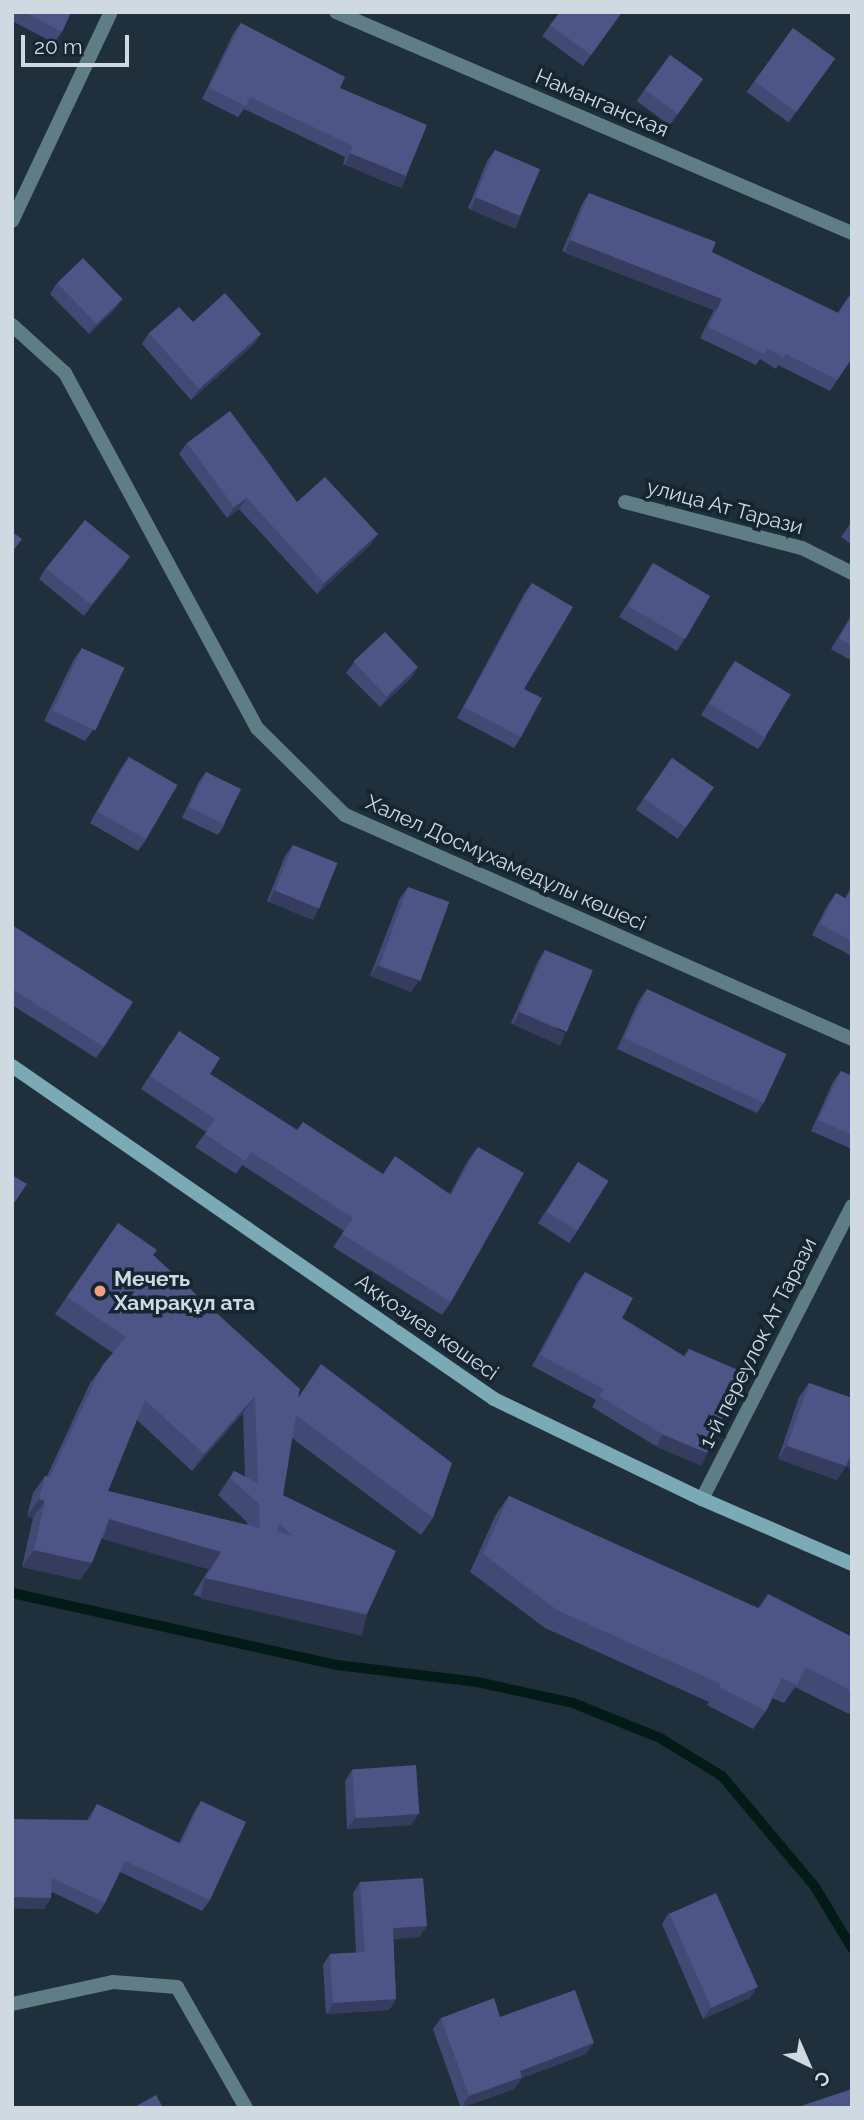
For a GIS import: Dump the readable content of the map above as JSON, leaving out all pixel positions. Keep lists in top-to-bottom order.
{
  "streets": {
    "main road": ["Аққозиев көшесі"],
    "street": [
      "Наманганская",
      "улица Ат Тарази",
      "Халел Досмұхамедұлы көшесі",
      "1-й переулок Ат Тарази"
    ]
  },
  "crossings": [
    ["Аққозиев көшесі", "1-й переулок Ат Тарази"]
  ],
  "places": ["Мечеть Хамрақұл ата"],
  "scale_bar": "20 m",
  "north": "bottom right"
}
